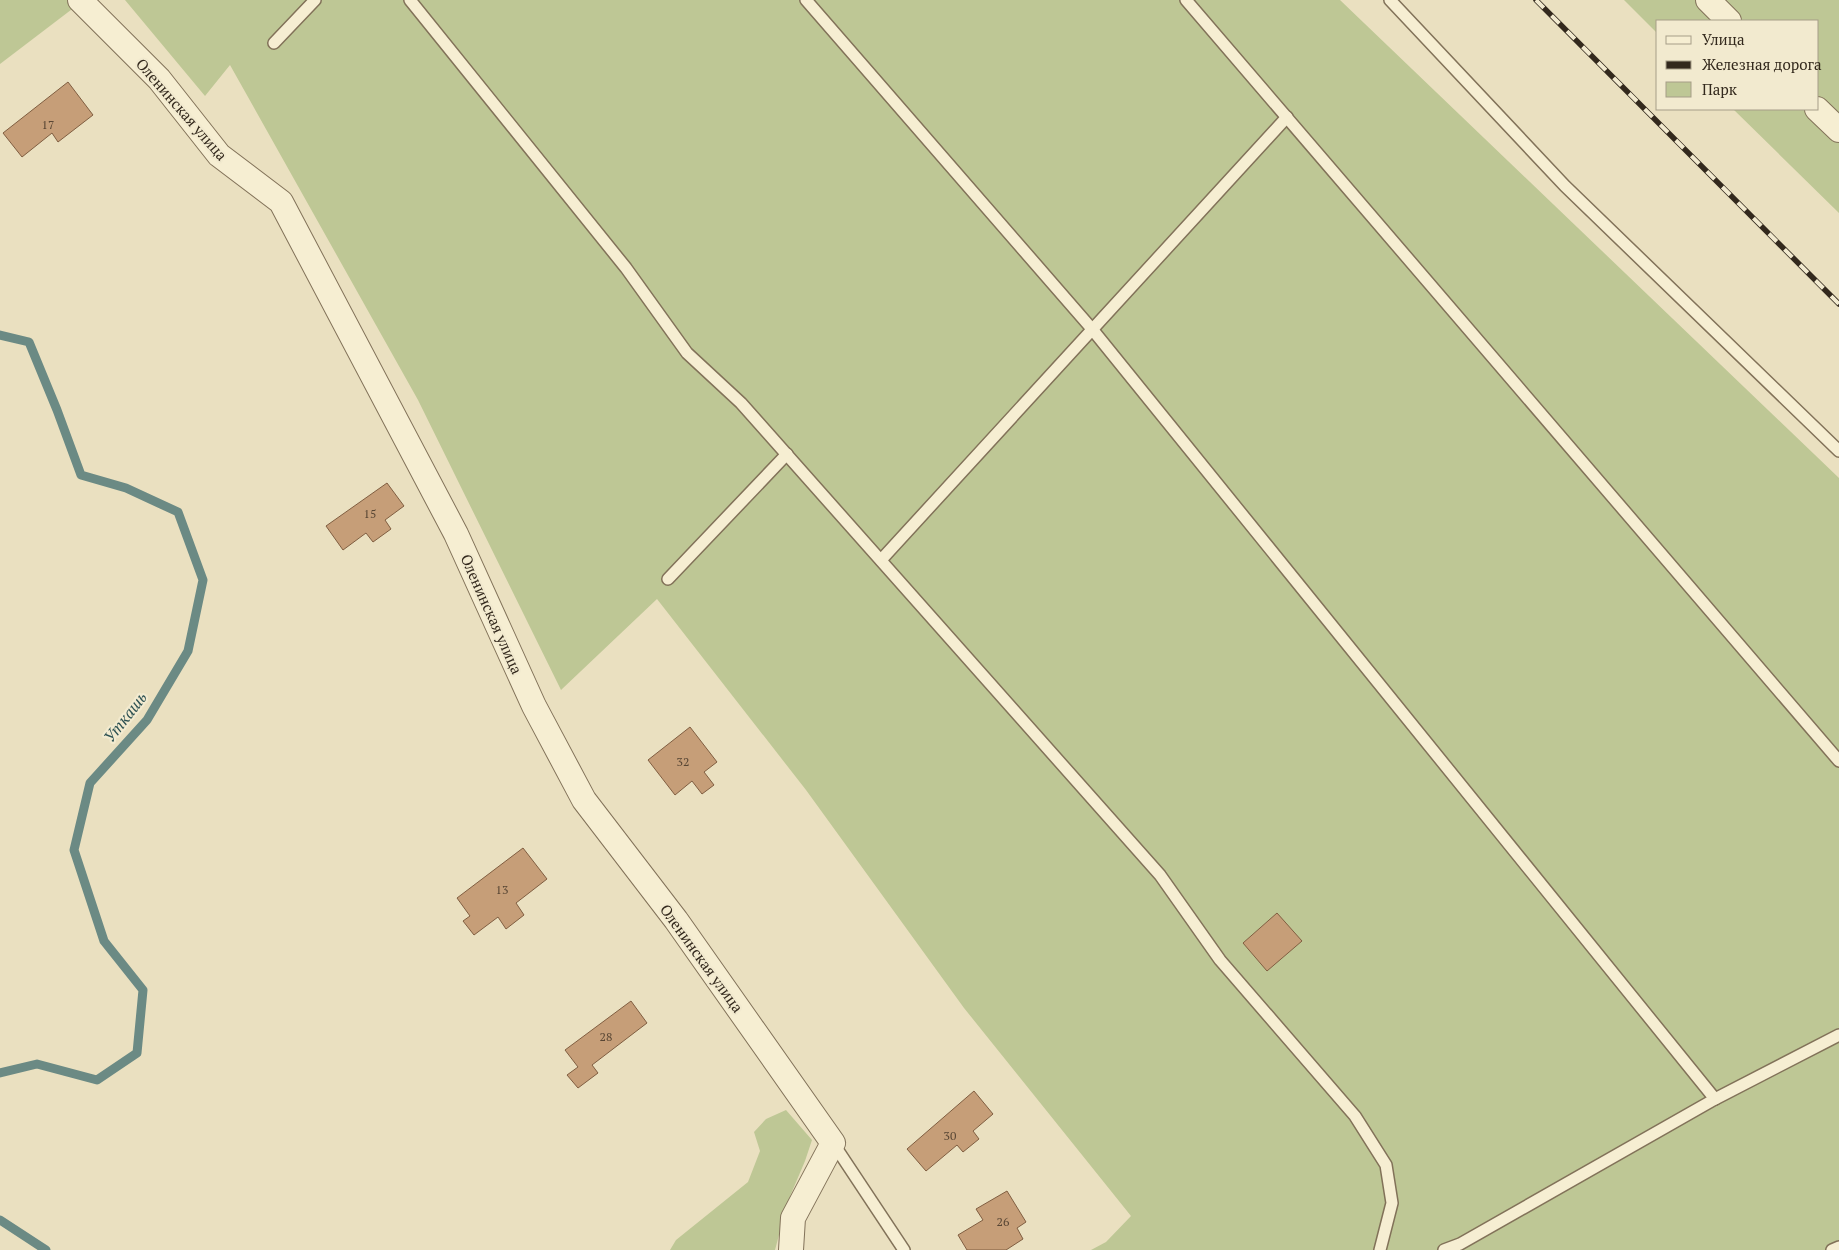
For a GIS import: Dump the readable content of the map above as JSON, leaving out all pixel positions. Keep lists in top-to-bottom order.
{
  "streets": {
    "street": ["Оленинская улица"]
  },
  "water": ["Уткашь"],
  "house_numbers": [
    "17",
    "15",
    "32",
    "13",
    "28",
    "30",
    "26"
  ],
  "legend": ["Улица", "Железная дорога", "Парк"]
}
